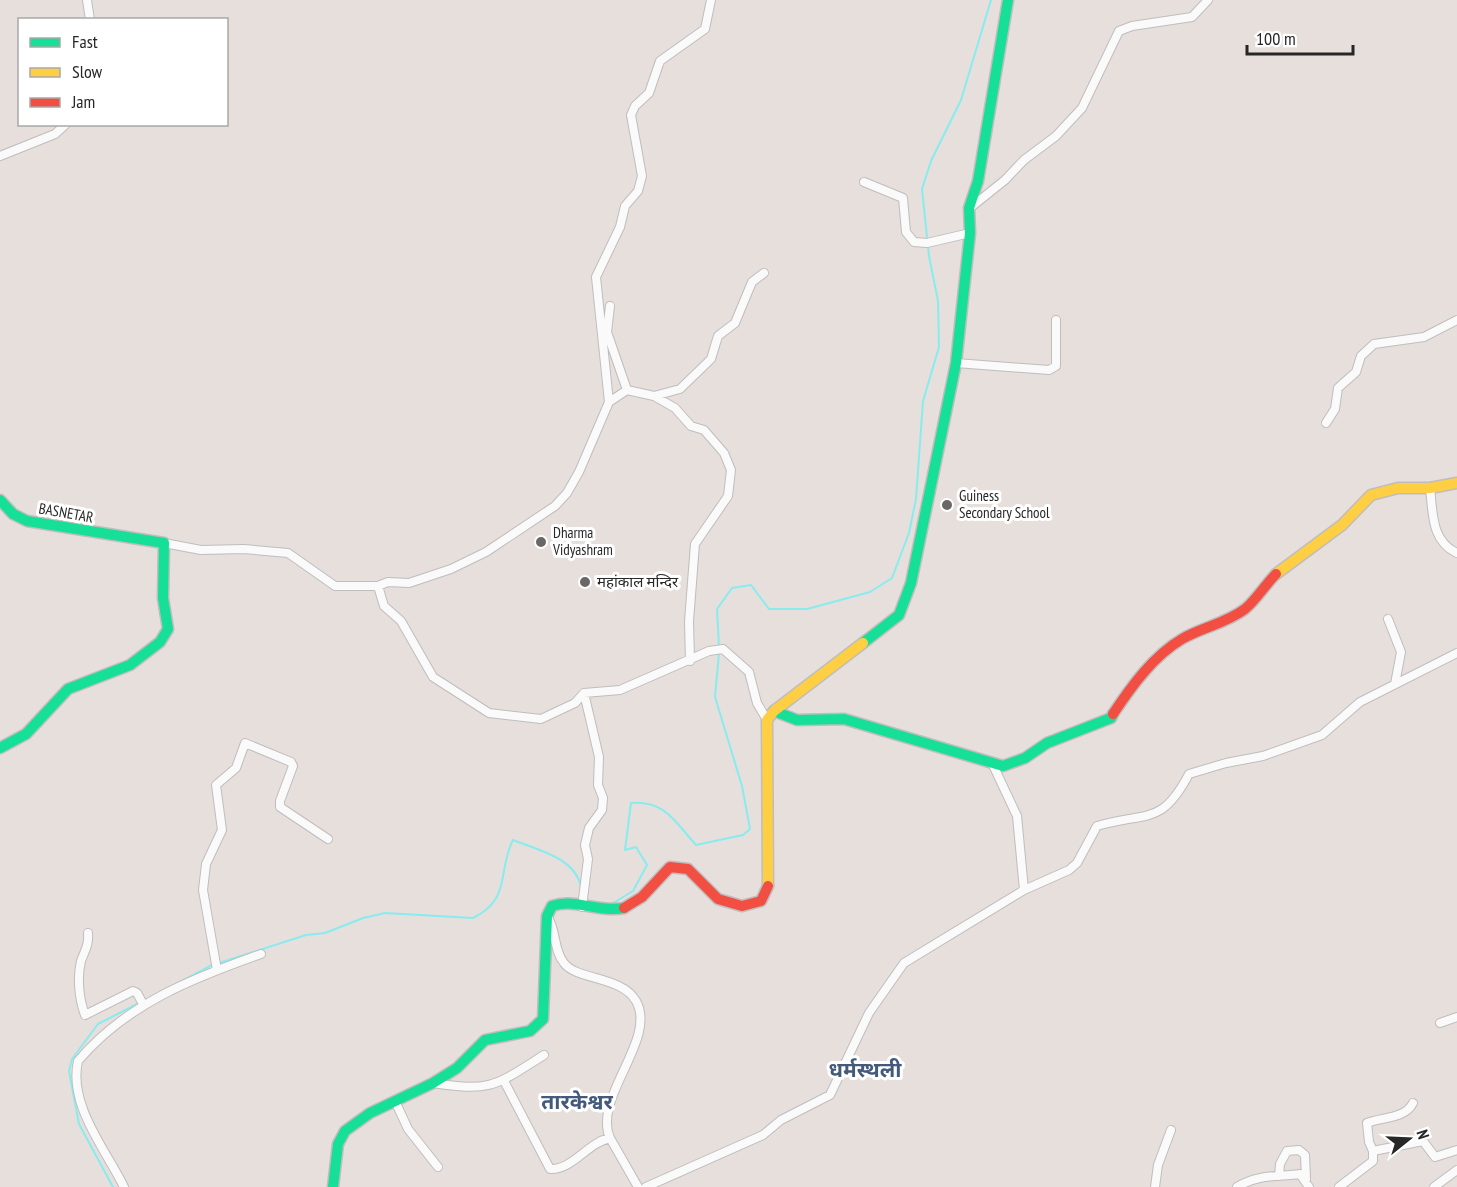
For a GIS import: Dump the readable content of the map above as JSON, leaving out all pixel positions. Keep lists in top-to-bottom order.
{
  "streets": {
    "street": ["BASNETAR"]
  },
  "districts": ["धर्मस्थली", "तारकेश्वर"],
  "places": ["Guiness Secondary School", "Dharma Vidyashram", "महांकाल मन्दिर"],
  "legend": ["Fast", "Slow", "Jam"],
  "scale_bar": "100 m",
  "north": "right"
}
